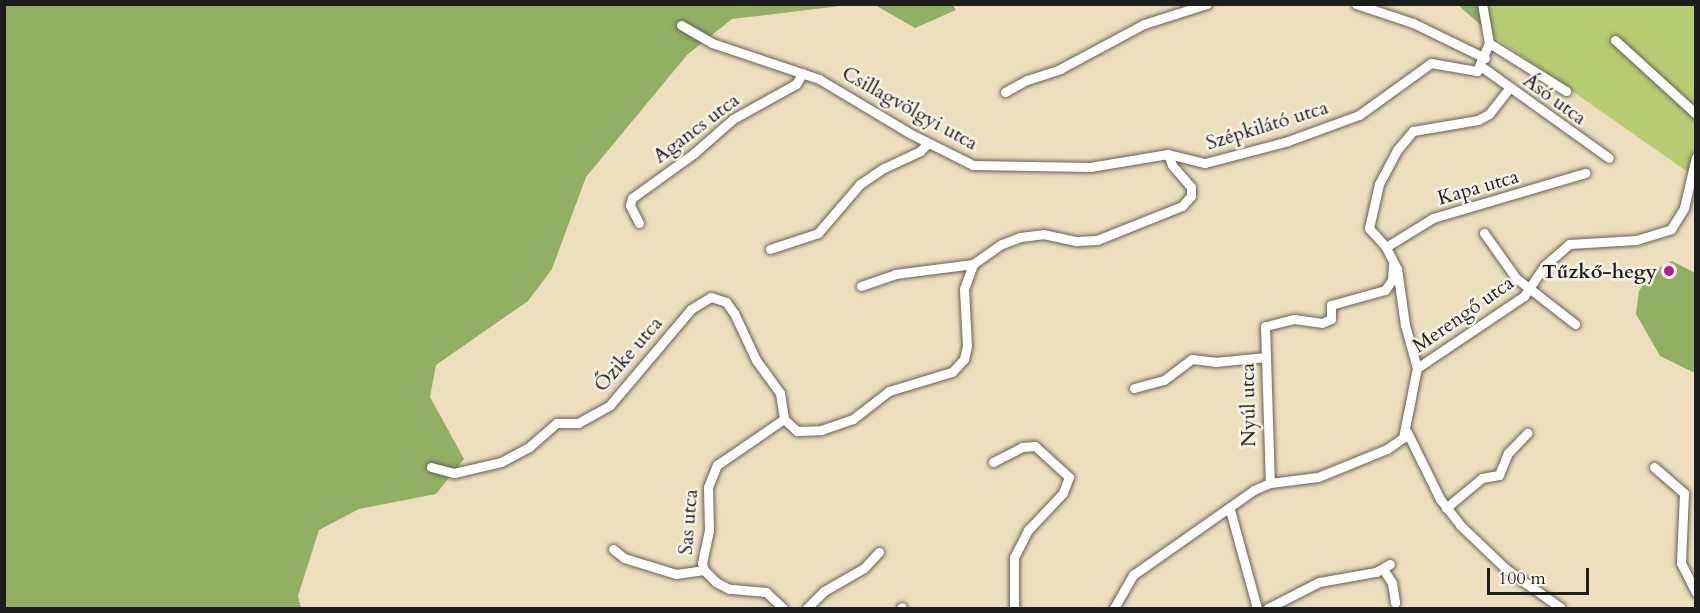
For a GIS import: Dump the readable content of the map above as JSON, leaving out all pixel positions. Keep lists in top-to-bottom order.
{
  "streets": {
    "street": [
      "Ásó utca",
      "Csillagvölgyi utca",
      "Szépkilátó utca",
      "Agancs utca",
      "Kapa utca",
      "Merengő utca",
      "Őzike utca",
      "Nyúl utca",
      "Sas utca"
    ]
  },
  "crossings": [
    ["Ásó utca", "Szépkilátó utca"],
    ["Csillagvölgyi utca", "Szépkilátó utca"],
    ["Csillagvölgyi utca", "Agancs utca"],
    ["Őzike utca", "Sas utca"]
  ],
  "places": ["Tűzkő-hegy"],
  "scale_bar": "100 m"
}
